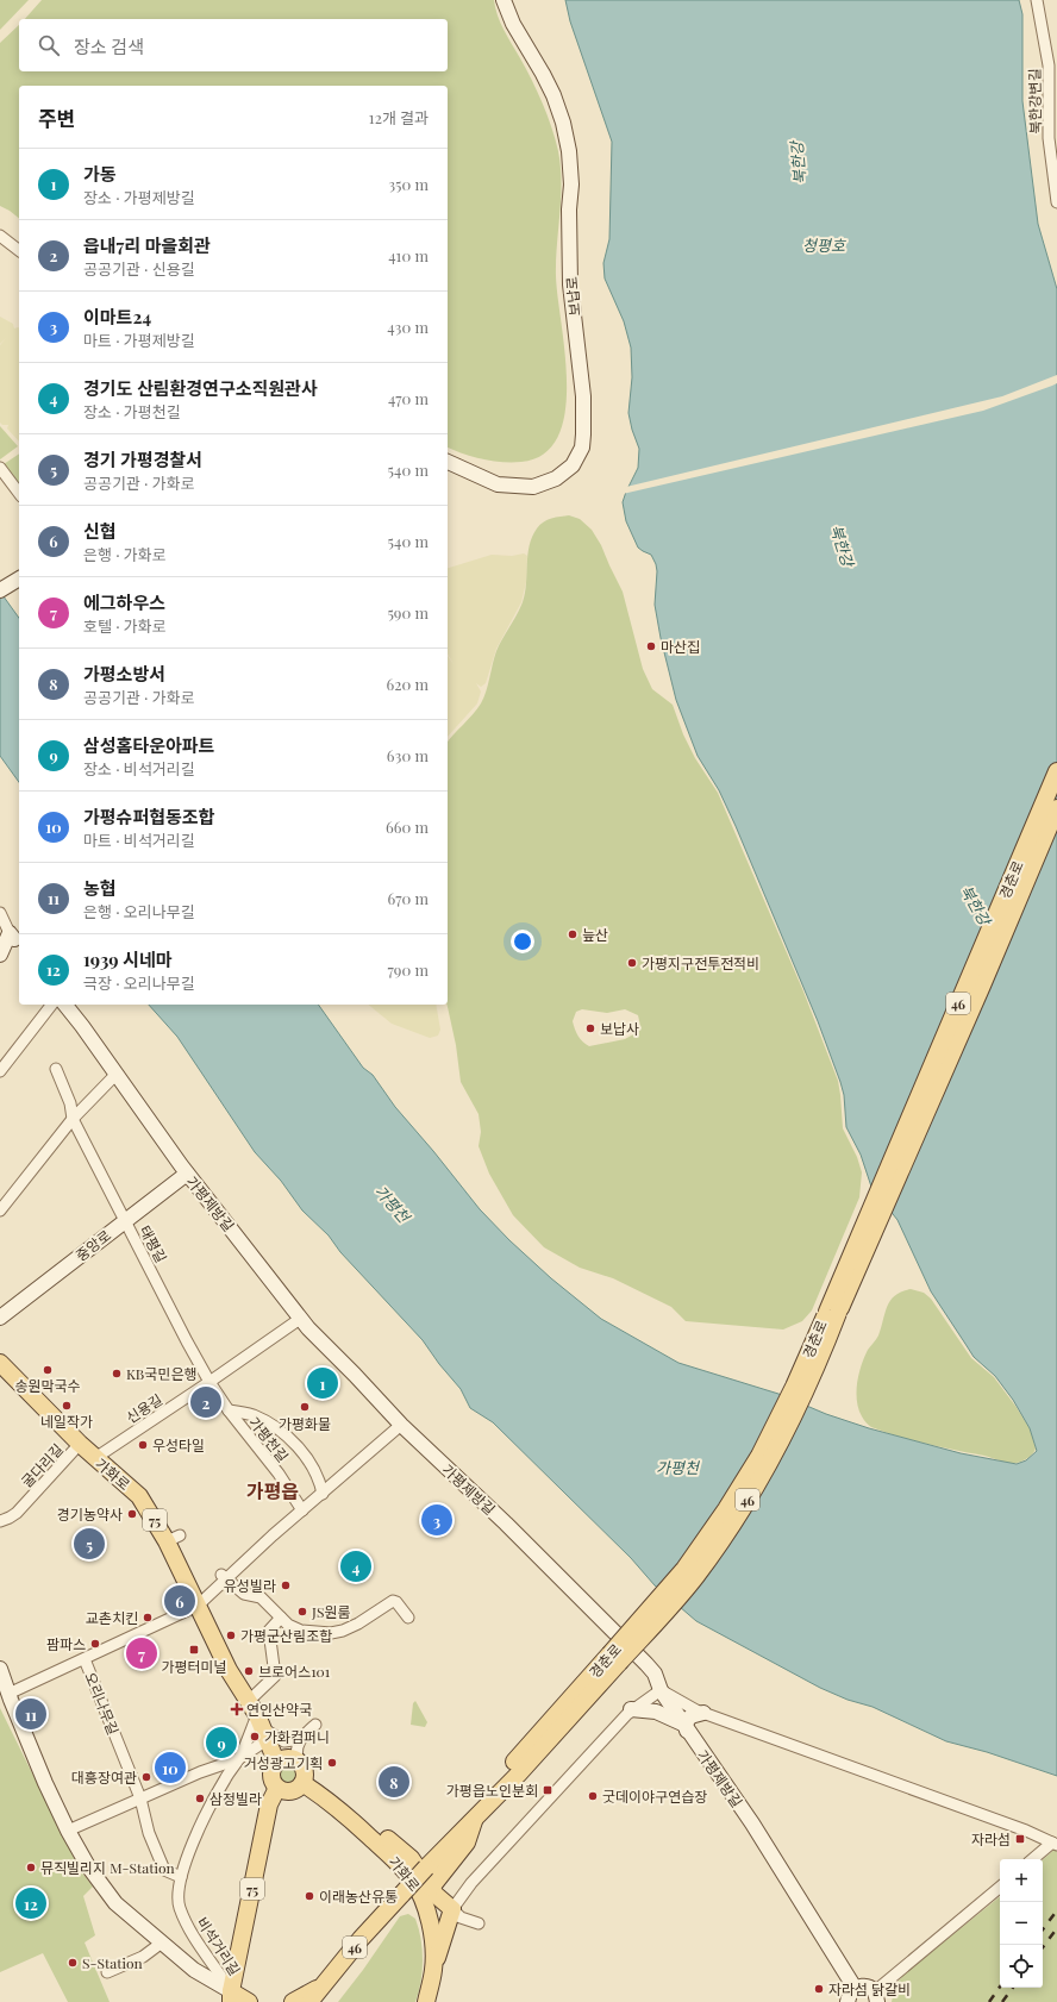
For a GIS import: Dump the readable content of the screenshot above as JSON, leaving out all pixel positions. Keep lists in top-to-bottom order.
{
  "streets": {
    "main road": [
      "경춘로",
      "46",
      "가화로",
      "75"
    ],
    "street": [
      "북한강변길",
      "보납로",
      "가평제방길",
      "태평길",
      "중앙로",
      "신용길",
      "가평천길",
      "굴다리길",
      "오리나무길",
      "비석거리길"
    ]
  },
  "crossings": [
    ["가평제방길", "중앙로"],
    ["가평제방길", "신용길"],
    ["태평길", "중앙로"],
    ["태평길", "신용길"],
    ["신용길", "가화로"],
    ["굴다리길", "가화로"],
    ["가화로", "75"],
    ["가화로", "비석거리길"],
    ["75", "비석거리길"],
    ["오리나무길", "비석거리길"]
  ],
  "districts": ["가평읍"],
  "water": ["북한강", "청평호", "가평천"],
  "places": {
    "other": [
      "마산집",
      "늪산",
      "가평지구전투전적비",
      "보납사",
      "송원막국수",
      "KB국민은행",
      "네일작가",
      "가평화물",
      "우성타일",
      "경기농약사",
      "유성빌라",
      "JS원룸",
      "교촌치킨",
      "가평군산림조합",
      "팜파스",
      "브로어스101",
      "가화컴퍼니",
      "거성광고기획",
      "대흥장여관",
      "굿데이야구연습장",
      "삼정빌라",
      "뮤직빌리지 M-Station",
      "이래농산유통",
      "S-Station",
      "자라섬 닭갈비"
    ],
    "transit": ["가평터미널", "가평읍노인분회", "자라섬"],
    "health": ["연인산약국"]
  },
  "page": {
    "search": "장소 검색",
    "heading": ["주변", "12개 결과"],
    "list": [
      {
        "mark": "1",
        "name": "가동",
        "note": "장소 · 가평제방길",
        "value": "350 m"
      },
      {
        "mark": "2",
        "name": "읍내7리 마을회관",
        "note": "공공기관 · 신용길",
        "value": "410 m"
      },
      {
        "mark": "3",
        "name": "이마트24",
        "note": "마트 · 가평제방길",
        "value": "430 m"
      },
      {
        "mark": "4",
        "name": "경기도 산림환경연구소직원관사",
        "note": "장소 · 가평천길",
        "value": "470 m"
      },
      {
        "mark": "5",
        "name": "경기 가평경찰서",
        "note": "공공기관 · 가화로",
        "value": "540 m"
      },
      {
        "mark": "6",
        "name": "신협",
        "note": "은행 · 가화로",
        "value": "540 m"
      },
      {
        "mark": "7",
        "name": "에그하우스",
        "note": "호텔 · 가화로",
        "value": "590 m"
      },
      {
        "mark": "8",
        "name": "가평소방서",
        "note": "공공기관 · 가화로",
        "value": "620 m"
      },
      {
        "mark": "9",
        "name": "삼성홈타운아파트",
        "note": "장소 · 비석거리길",
        "value": "630 m"
      },
      {
        "mark": "10",
        "name": "가평슈퍼협동조합",
        "note": "마트 · 비석거리길",
        "value": "660 m"
      },
      {
        "mark": "11",
        "name": "농협",
        "note": "은행 · 오리나무길",
        "value": "670 m"
      },
      {
        "mark": "12",
        "name": "1939 시네마",
        "note": "극장 · 오리나무길",
        "value": "790 m"
      }
    ],
    "pins": [
      "1",
      "2",
      "3",
      "5",
      "4",
      "6",
      "7",
      "11",
      "9",
      "10",
      "8",
      "12"
    ],
    "map_buttons": ["+", "−"]
  }
}
